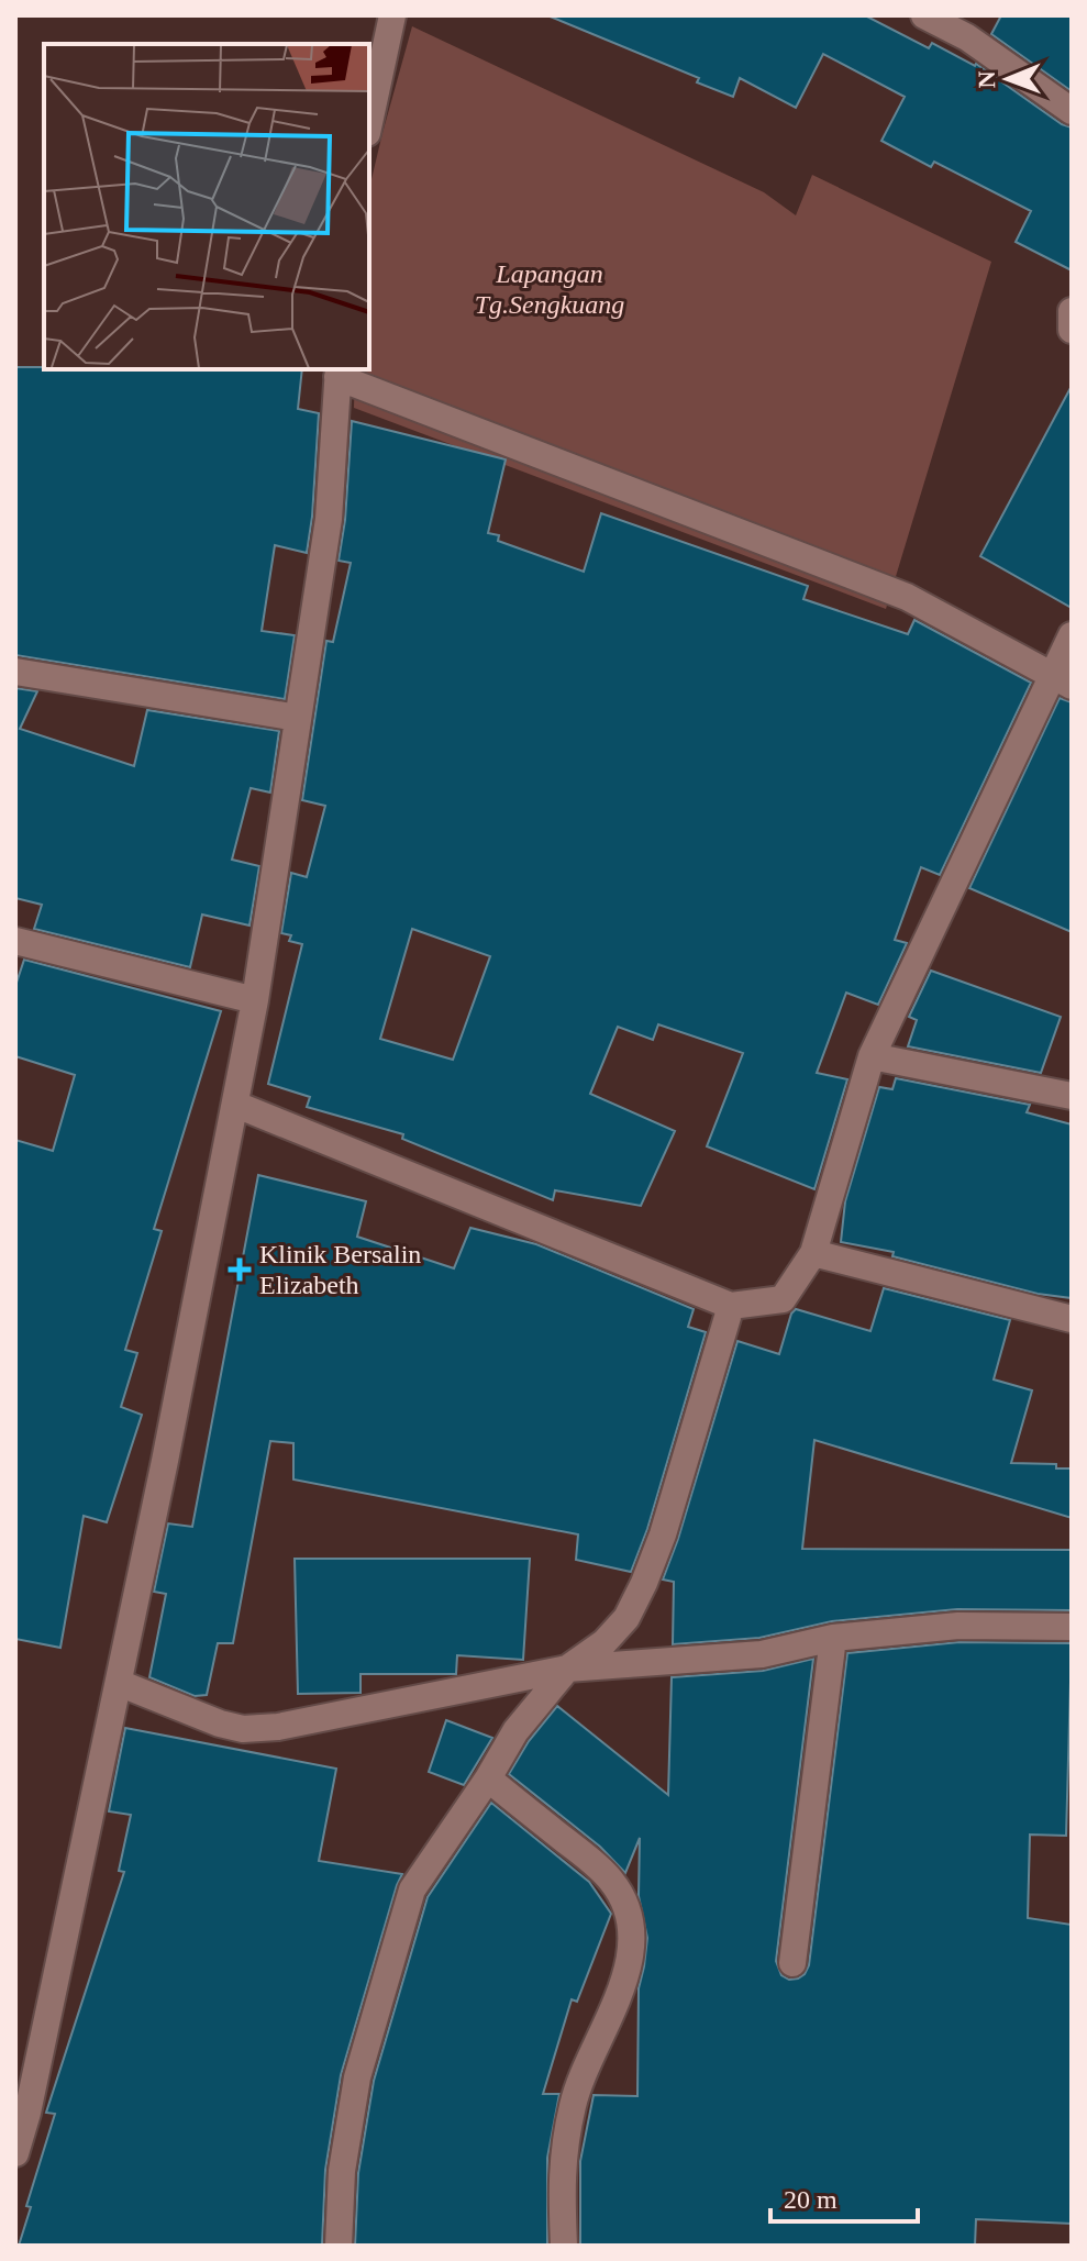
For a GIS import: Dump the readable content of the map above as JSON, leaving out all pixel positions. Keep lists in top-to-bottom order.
{
  "parks": ["Lapangan Tg.Sengkuang"],
  "places": {
    "health": ["Klinik Bersalin Elizabeth"]
  },
  "scale_bar": "20 m",
  "north": "left"
}
